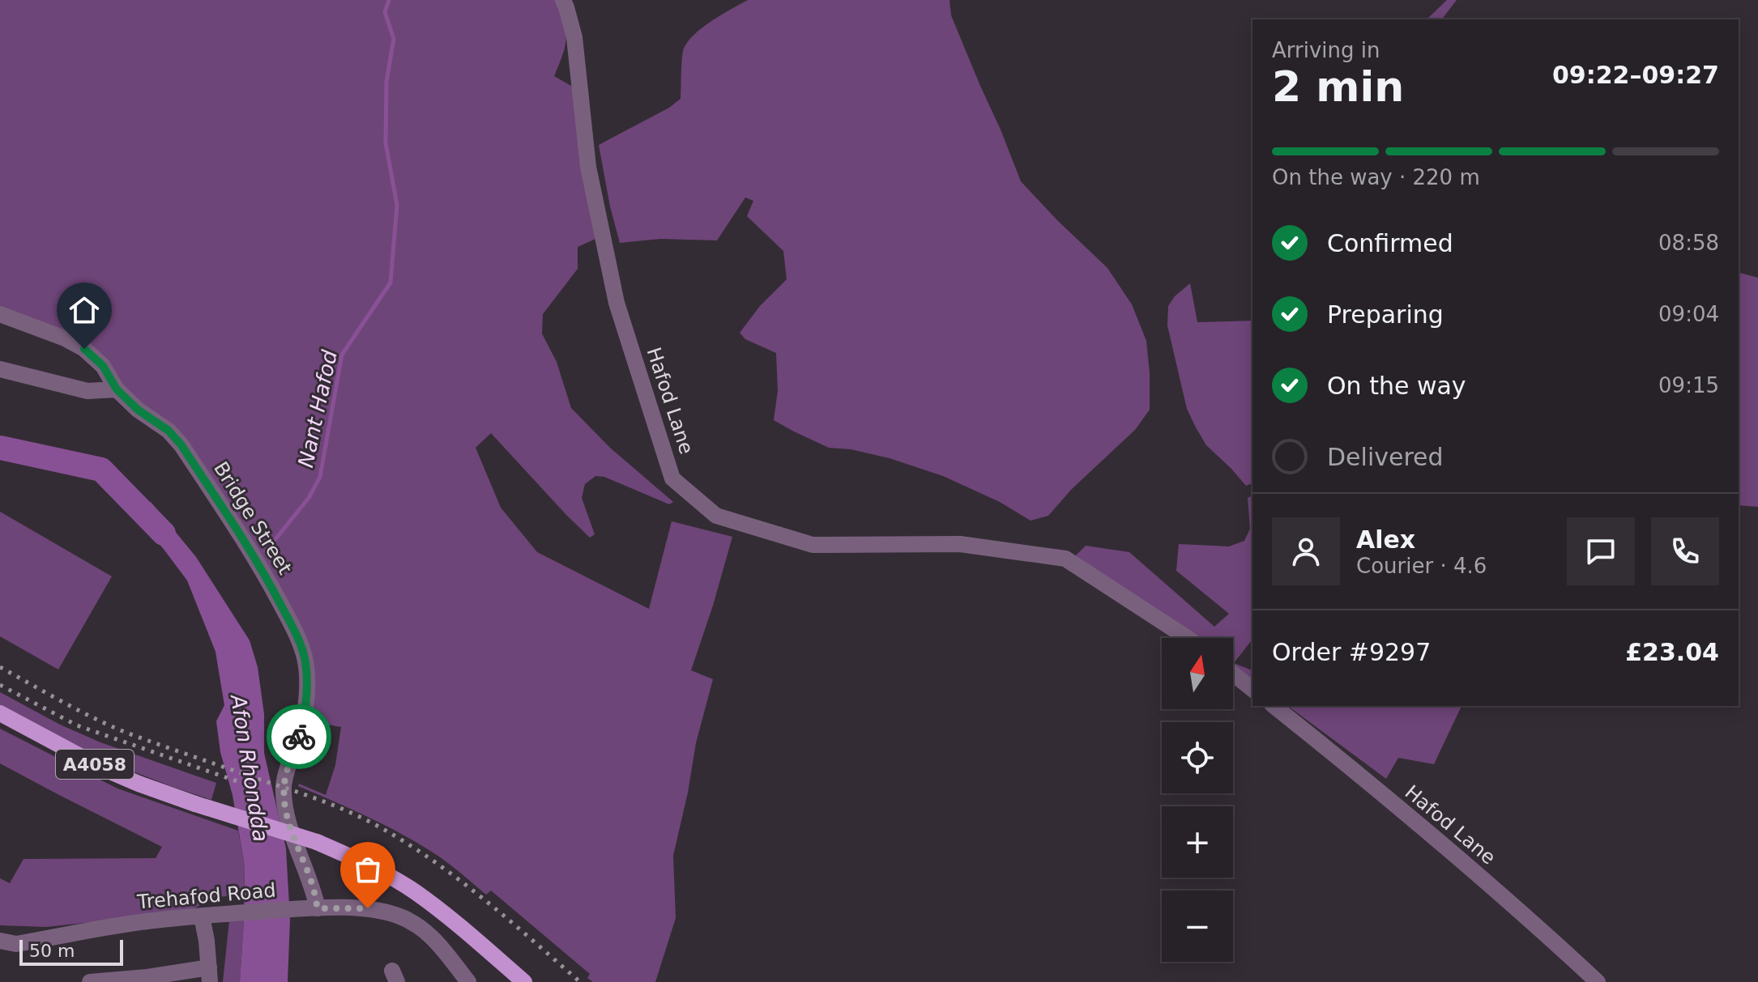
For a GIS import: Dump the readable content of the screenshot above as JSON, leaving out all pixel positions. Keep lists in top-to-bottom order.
{
  "streets": {
    "main road": ["A4058"],
    "street": ["Hafod Lane", "Bridge Street", "Trehafod Road"]
  },
  "crossings": [
    ["Bridge Street", "Trehafod Road"]
  ],
  "water": ["Nant Hafod", "Afon Rhondda"],
  "scale_bar": "50 m",
  "north": "top",
  "page": {
    "heading": ["2 min", "Arriving in", "09:22–09:27"],
    "panel": [
      "Alex",
      "Courier · 4.6",
      "Order #9297",
      "£23.04"
    ],
    "bar": "On the way · 220 m",
    "list": [
      ["Confirmed", "08:58"],
      ["Preparing", "09:04"],
      ["On the way", "09:15"],
      "Delivered"
    ],
    "map_buttons": ["+", "−"],
    "scale": "50 m"
  }
}
